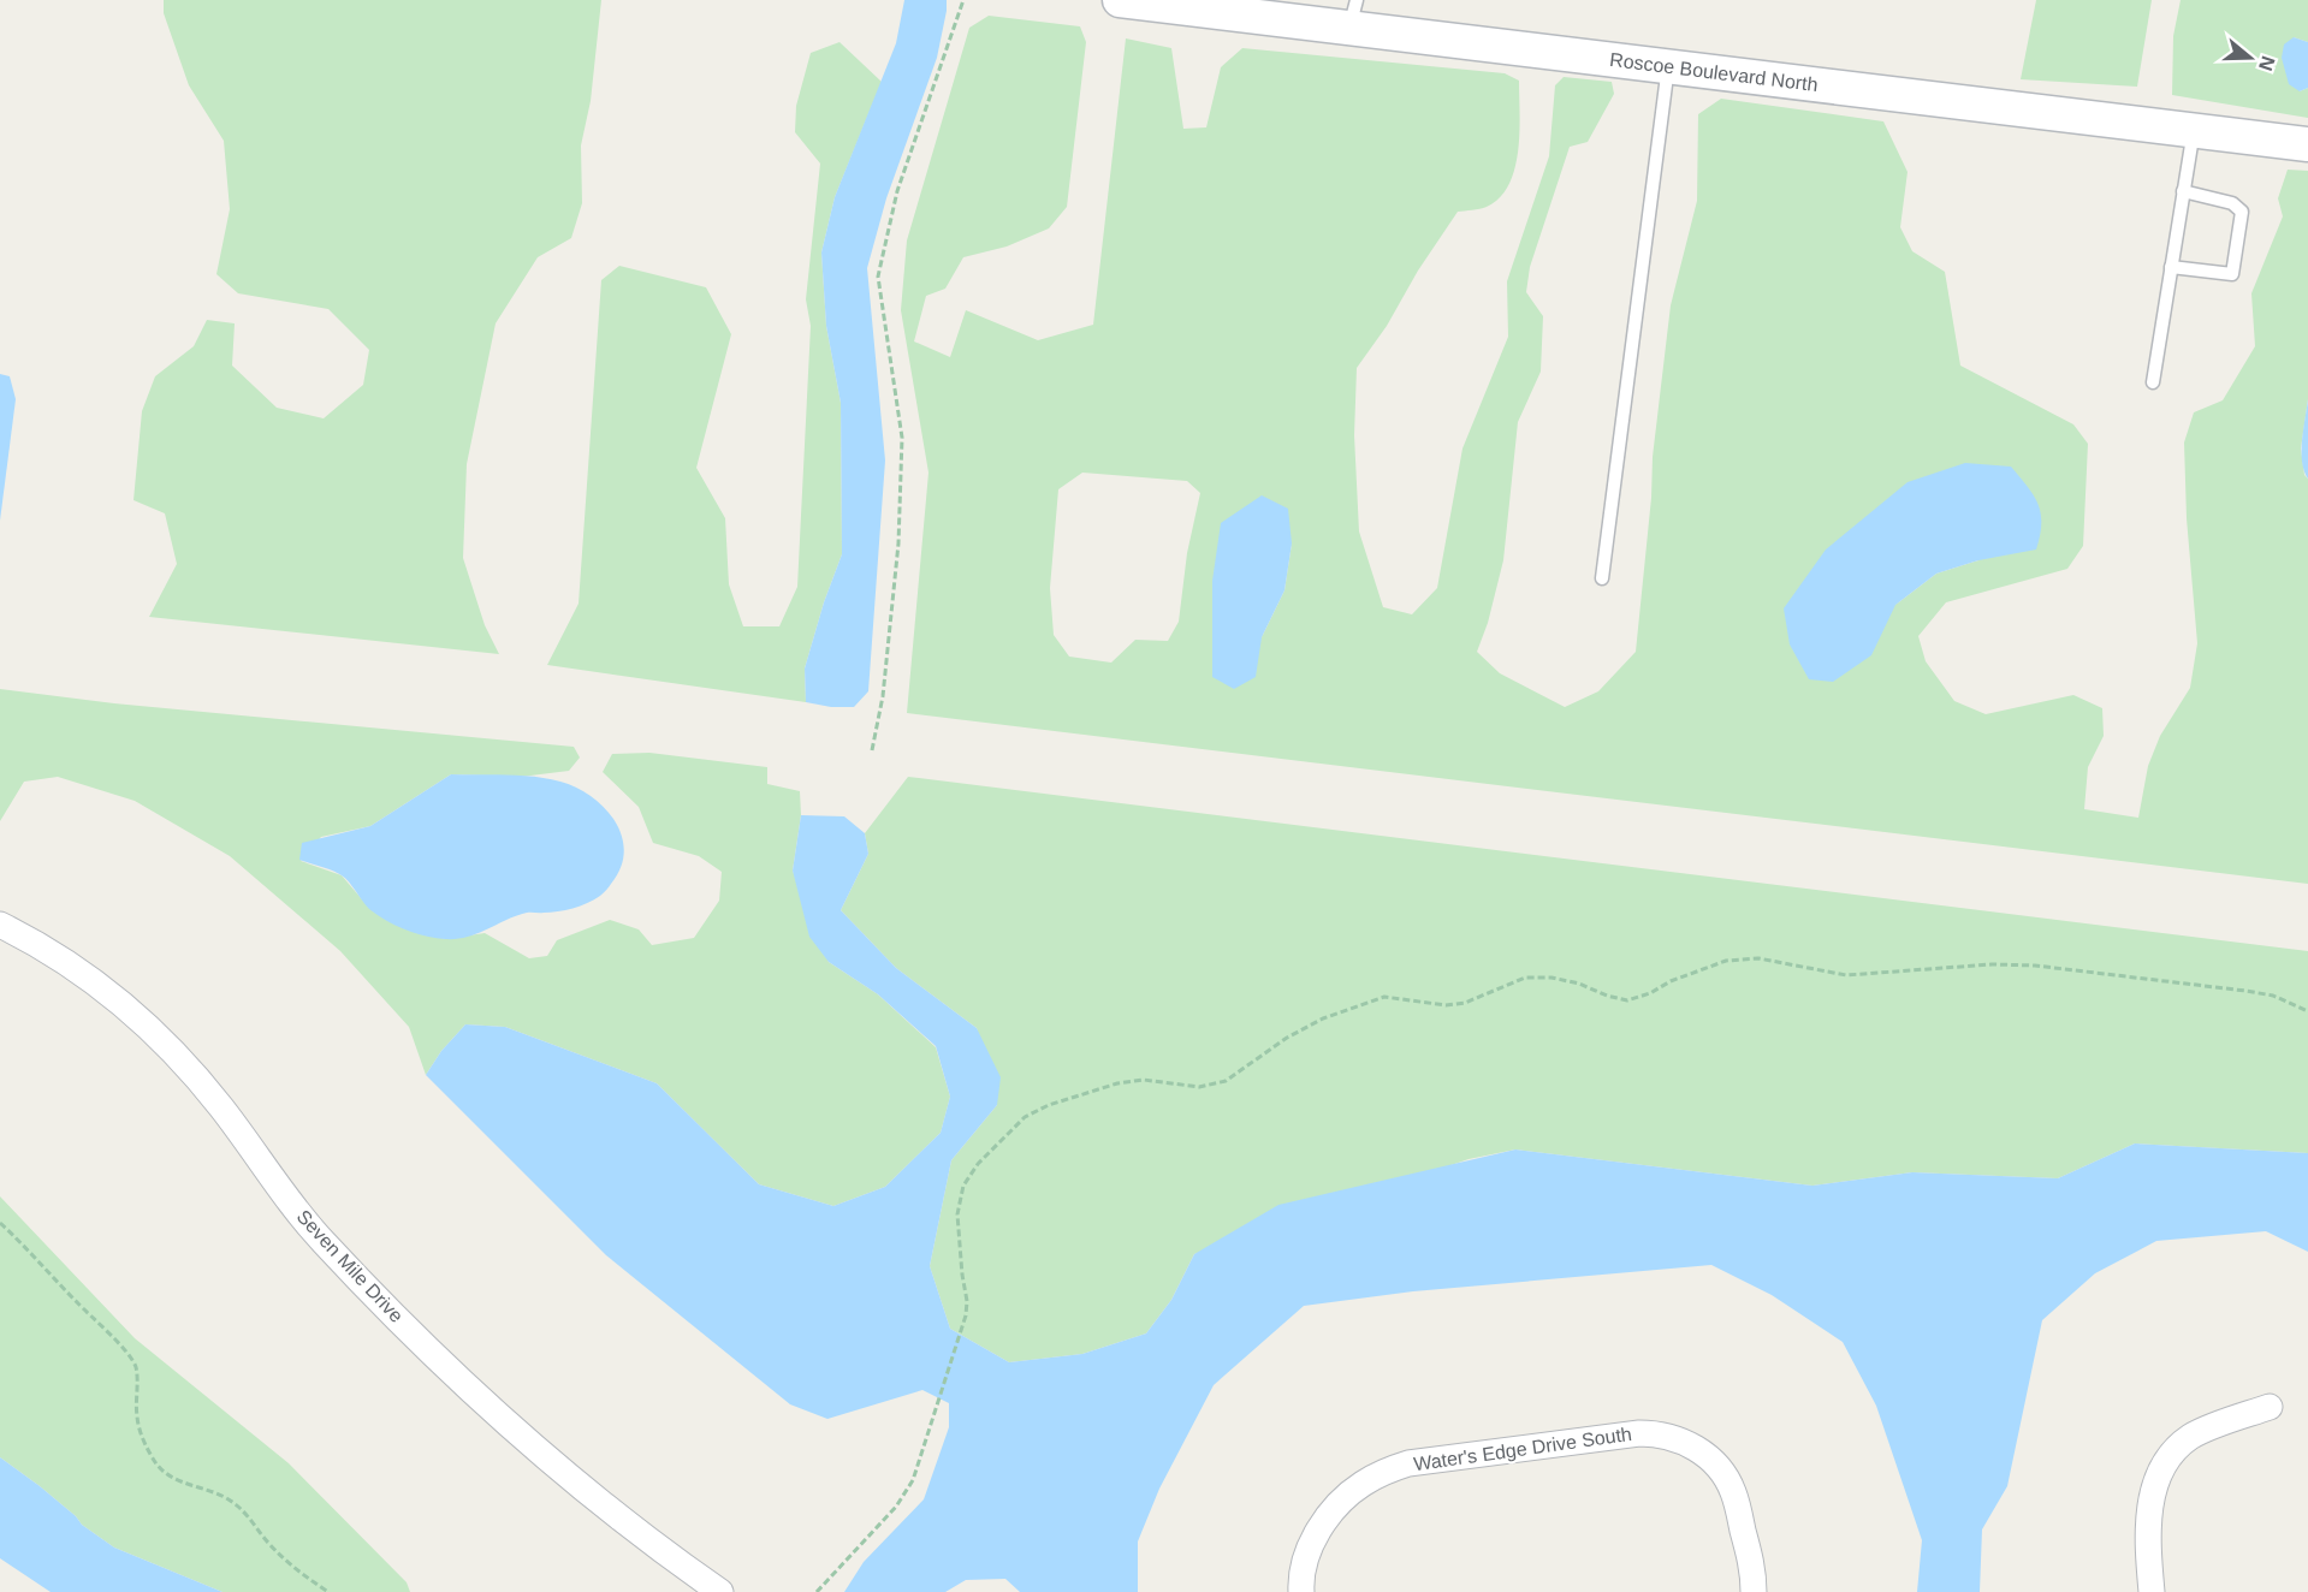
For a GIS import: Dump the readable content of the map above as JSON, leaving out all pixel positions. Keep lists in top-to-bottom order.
{
  "streets": {
    "street": ["Roscoe Boulevard North", "Seven Mile Drive", "Water's Edge Drive South"]
  },
  "north": "right"
}
